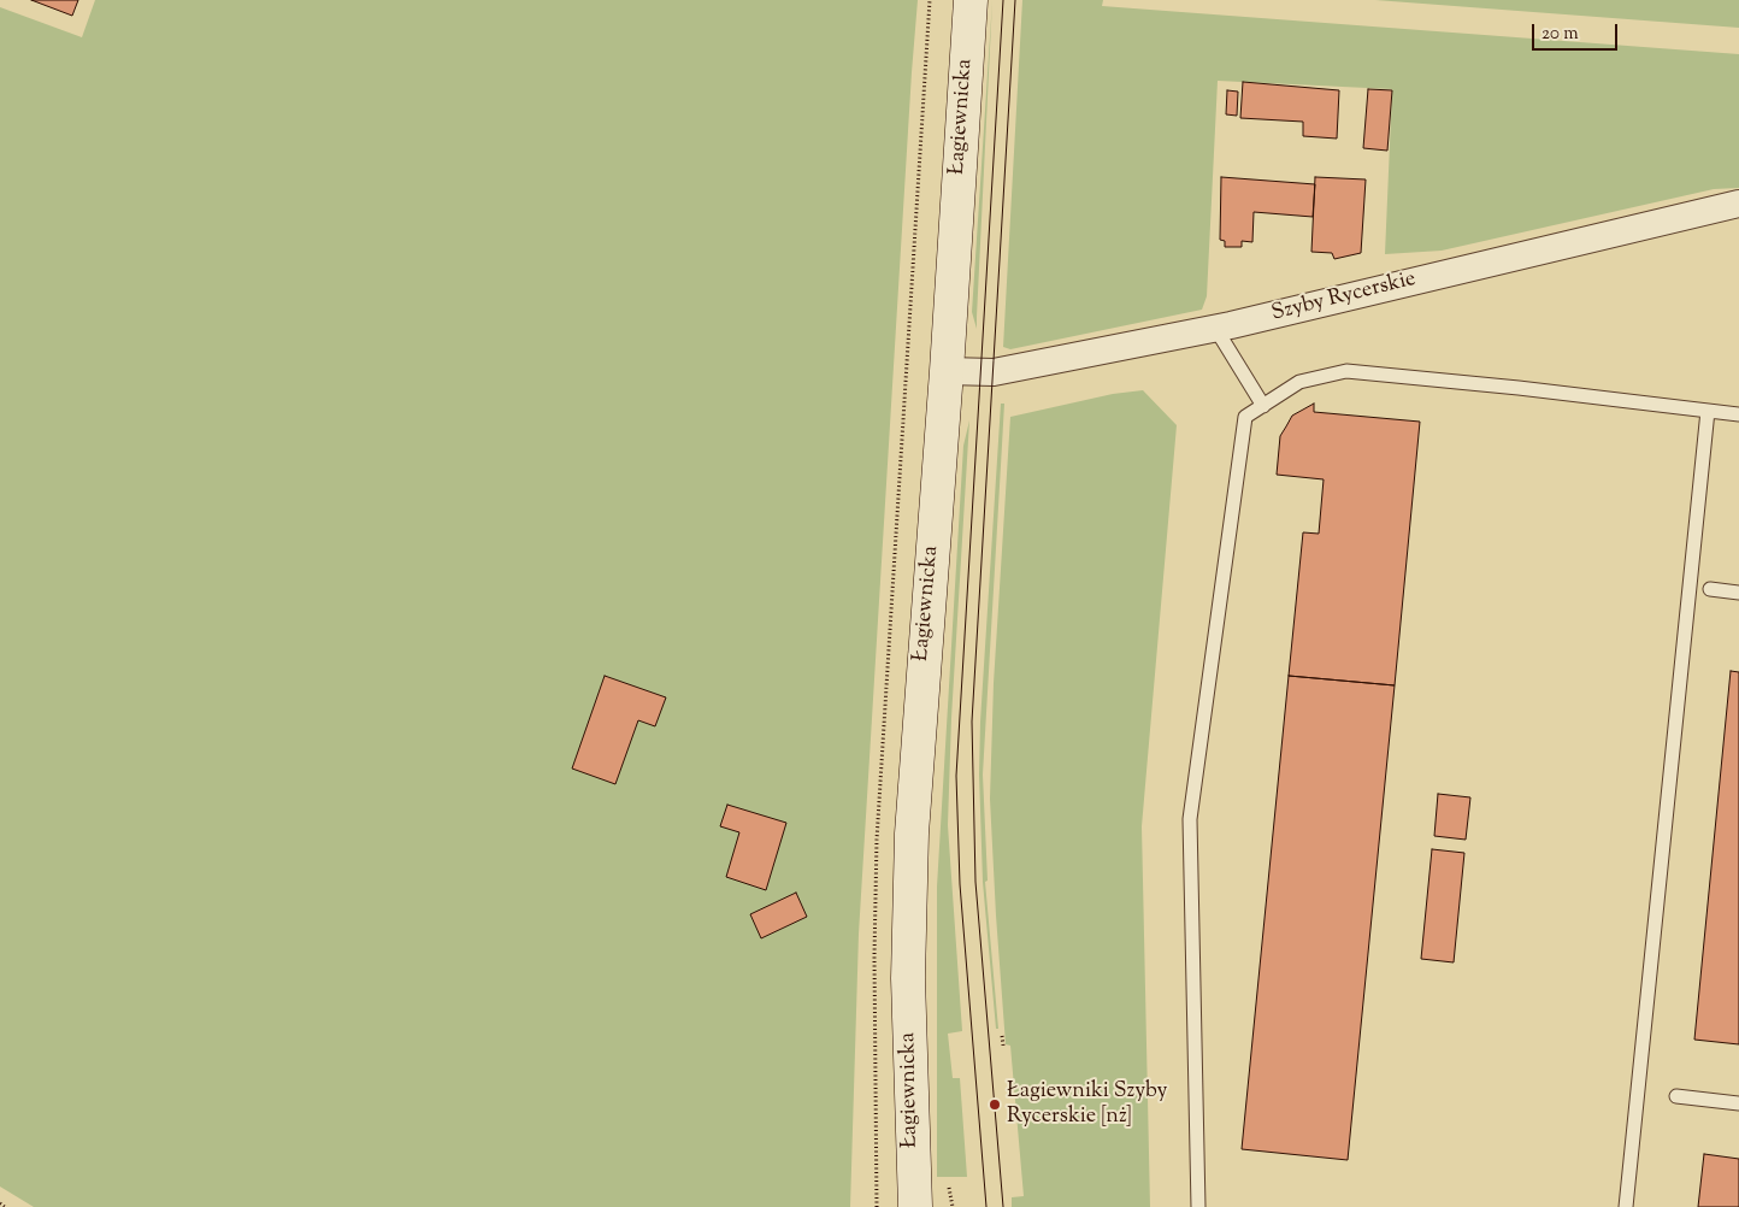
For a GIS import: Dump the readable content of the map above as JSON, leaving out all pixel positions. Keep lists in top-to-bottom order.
{
  "streets": {
    "main road": ["Łagiewnicka"],
    "street": ["Szyby Rycerskie"]
  },
  "crossings": [
    ["Łagiewnicka", "Szyby Rycerskie"]
  ],
  "places": ["Łagiewniki Szyby Rycerskie [nż]"],
  "scale_bar": "20 m"
}
